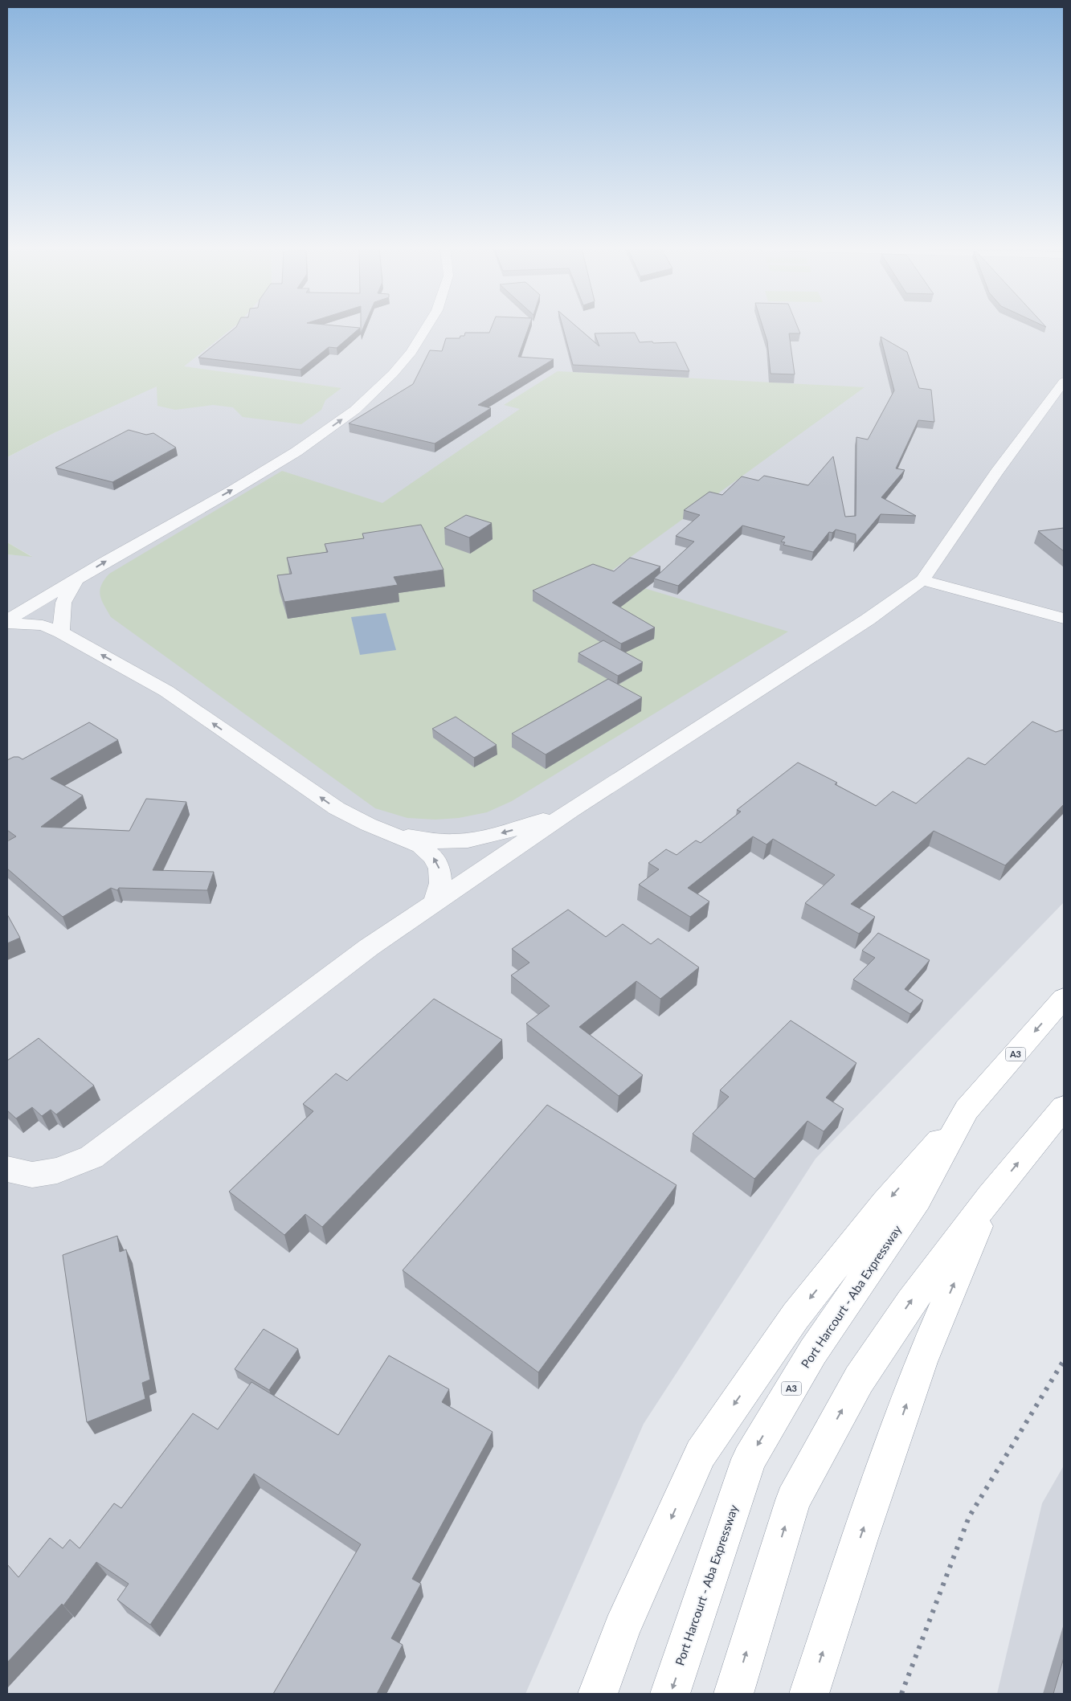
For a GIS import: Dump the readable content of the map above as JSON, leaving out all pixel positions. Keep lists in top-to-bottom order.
{
  "streets": {
    "highway": ["A3", "Port Harcourt - Aba Expressway"]
  }
}
